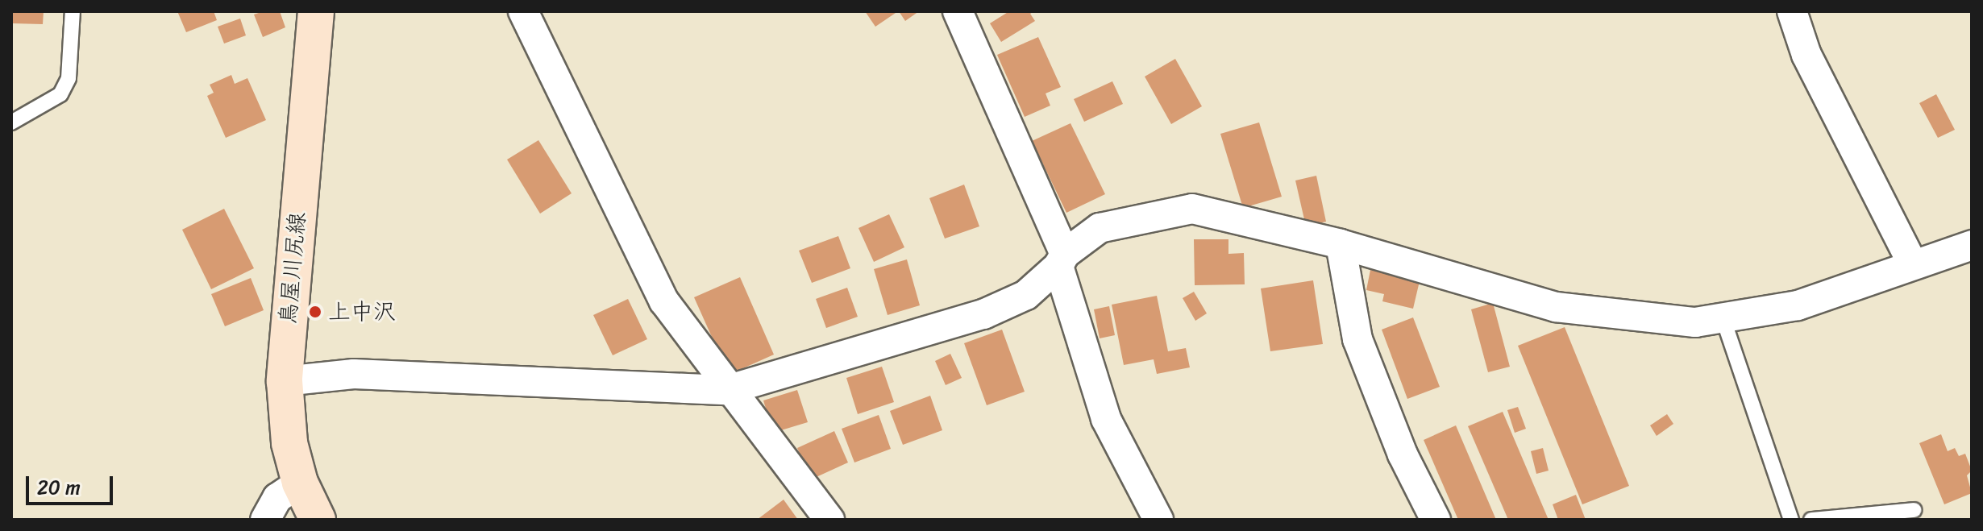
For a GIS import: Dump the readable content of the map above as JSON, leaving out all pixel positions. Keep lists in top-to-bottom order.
{
  "streets": {
    "main road": ["鳥屋川尻線"]
  },
  "places": ["上中沢"],
  "scale_bar": "20 m"
}
